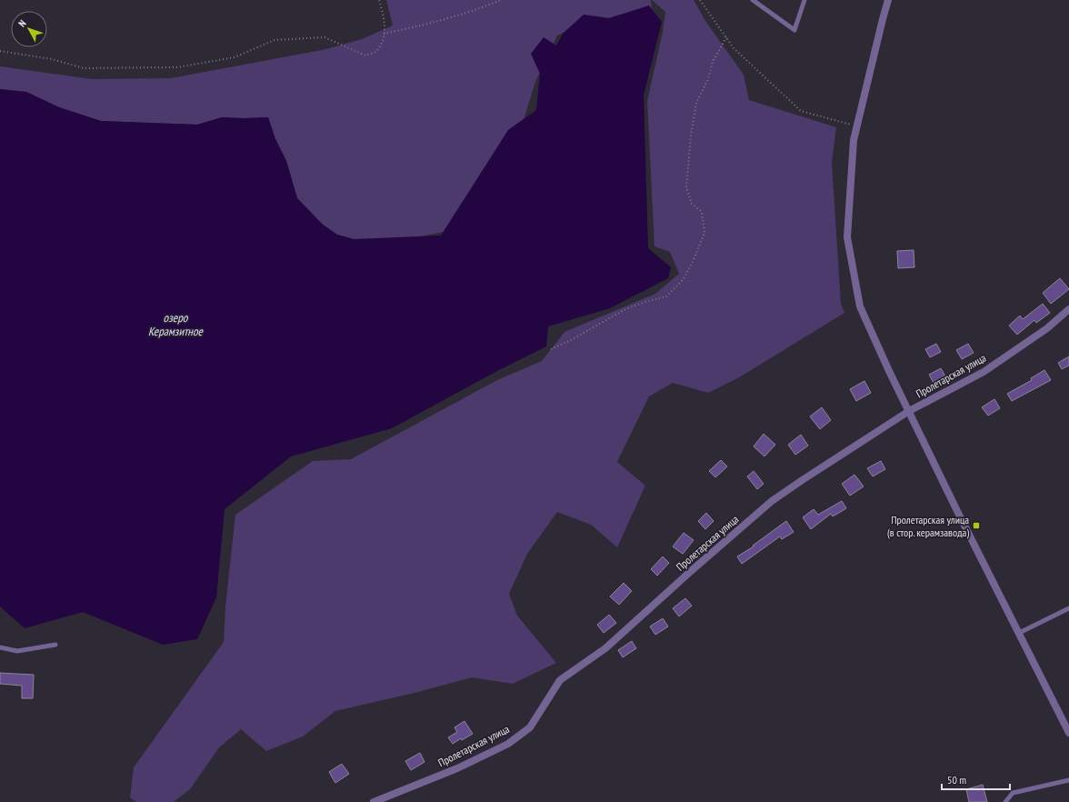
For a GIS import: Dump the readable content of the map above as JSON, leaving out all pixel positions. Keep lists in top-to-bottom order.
{
  "streets": {
    "street": ["Пролетарская улица"]
  },
  "water": ["озеро Керамзитное"],
  "places": {
    "transit": ["Пролетарская улица (в стор. керамзавода)"]
  },
  "scale_bar": "50 m",
  "north": "top left"
}
